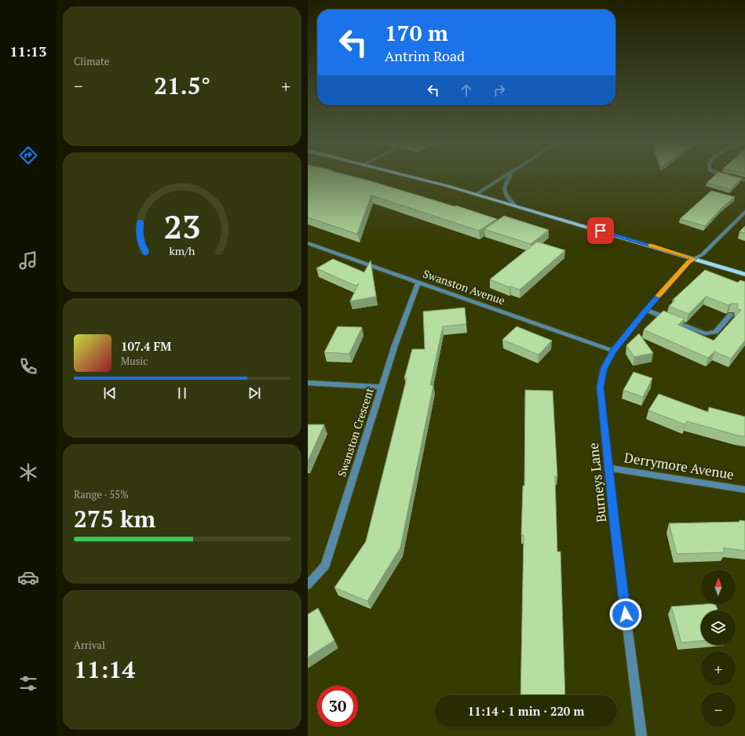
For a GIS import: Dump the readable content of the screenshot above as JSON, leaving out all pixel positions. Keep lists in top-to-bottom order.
{
  "streets": {
    "street": [
      "Swanston Avenue",
      "Swanston Crescent",
      "Derrymore Avenue",
      "Burneys Lane"
    ]
  },
  "crossings": [
    ["Swanston Avenue", "Swanston Crescent"],
    ["Swanston Avenue", "Burneys Lane"],
    ["Derrymore Avenue", "Burneys Lane"]
  ],
  "north": "top",
  "page": {
    "tabs": "11:13",
    "tile": [
      "Climate",
      ["Range · 55%", "275 km"],
      ["Arrival", "11:14"]
    ],
    "turn": ["170 m", "Antrim Road"],
    "heat": ["−", "21.5°", "+"],
    "song": ["107.4 FM", "Music"],
    "map_buttons": ["+", "−"],
    "limit": "30",
    "trip": "11:14 · 1 min · 220 m",
    "gauge": ["23", "km/h"]
  }
}
